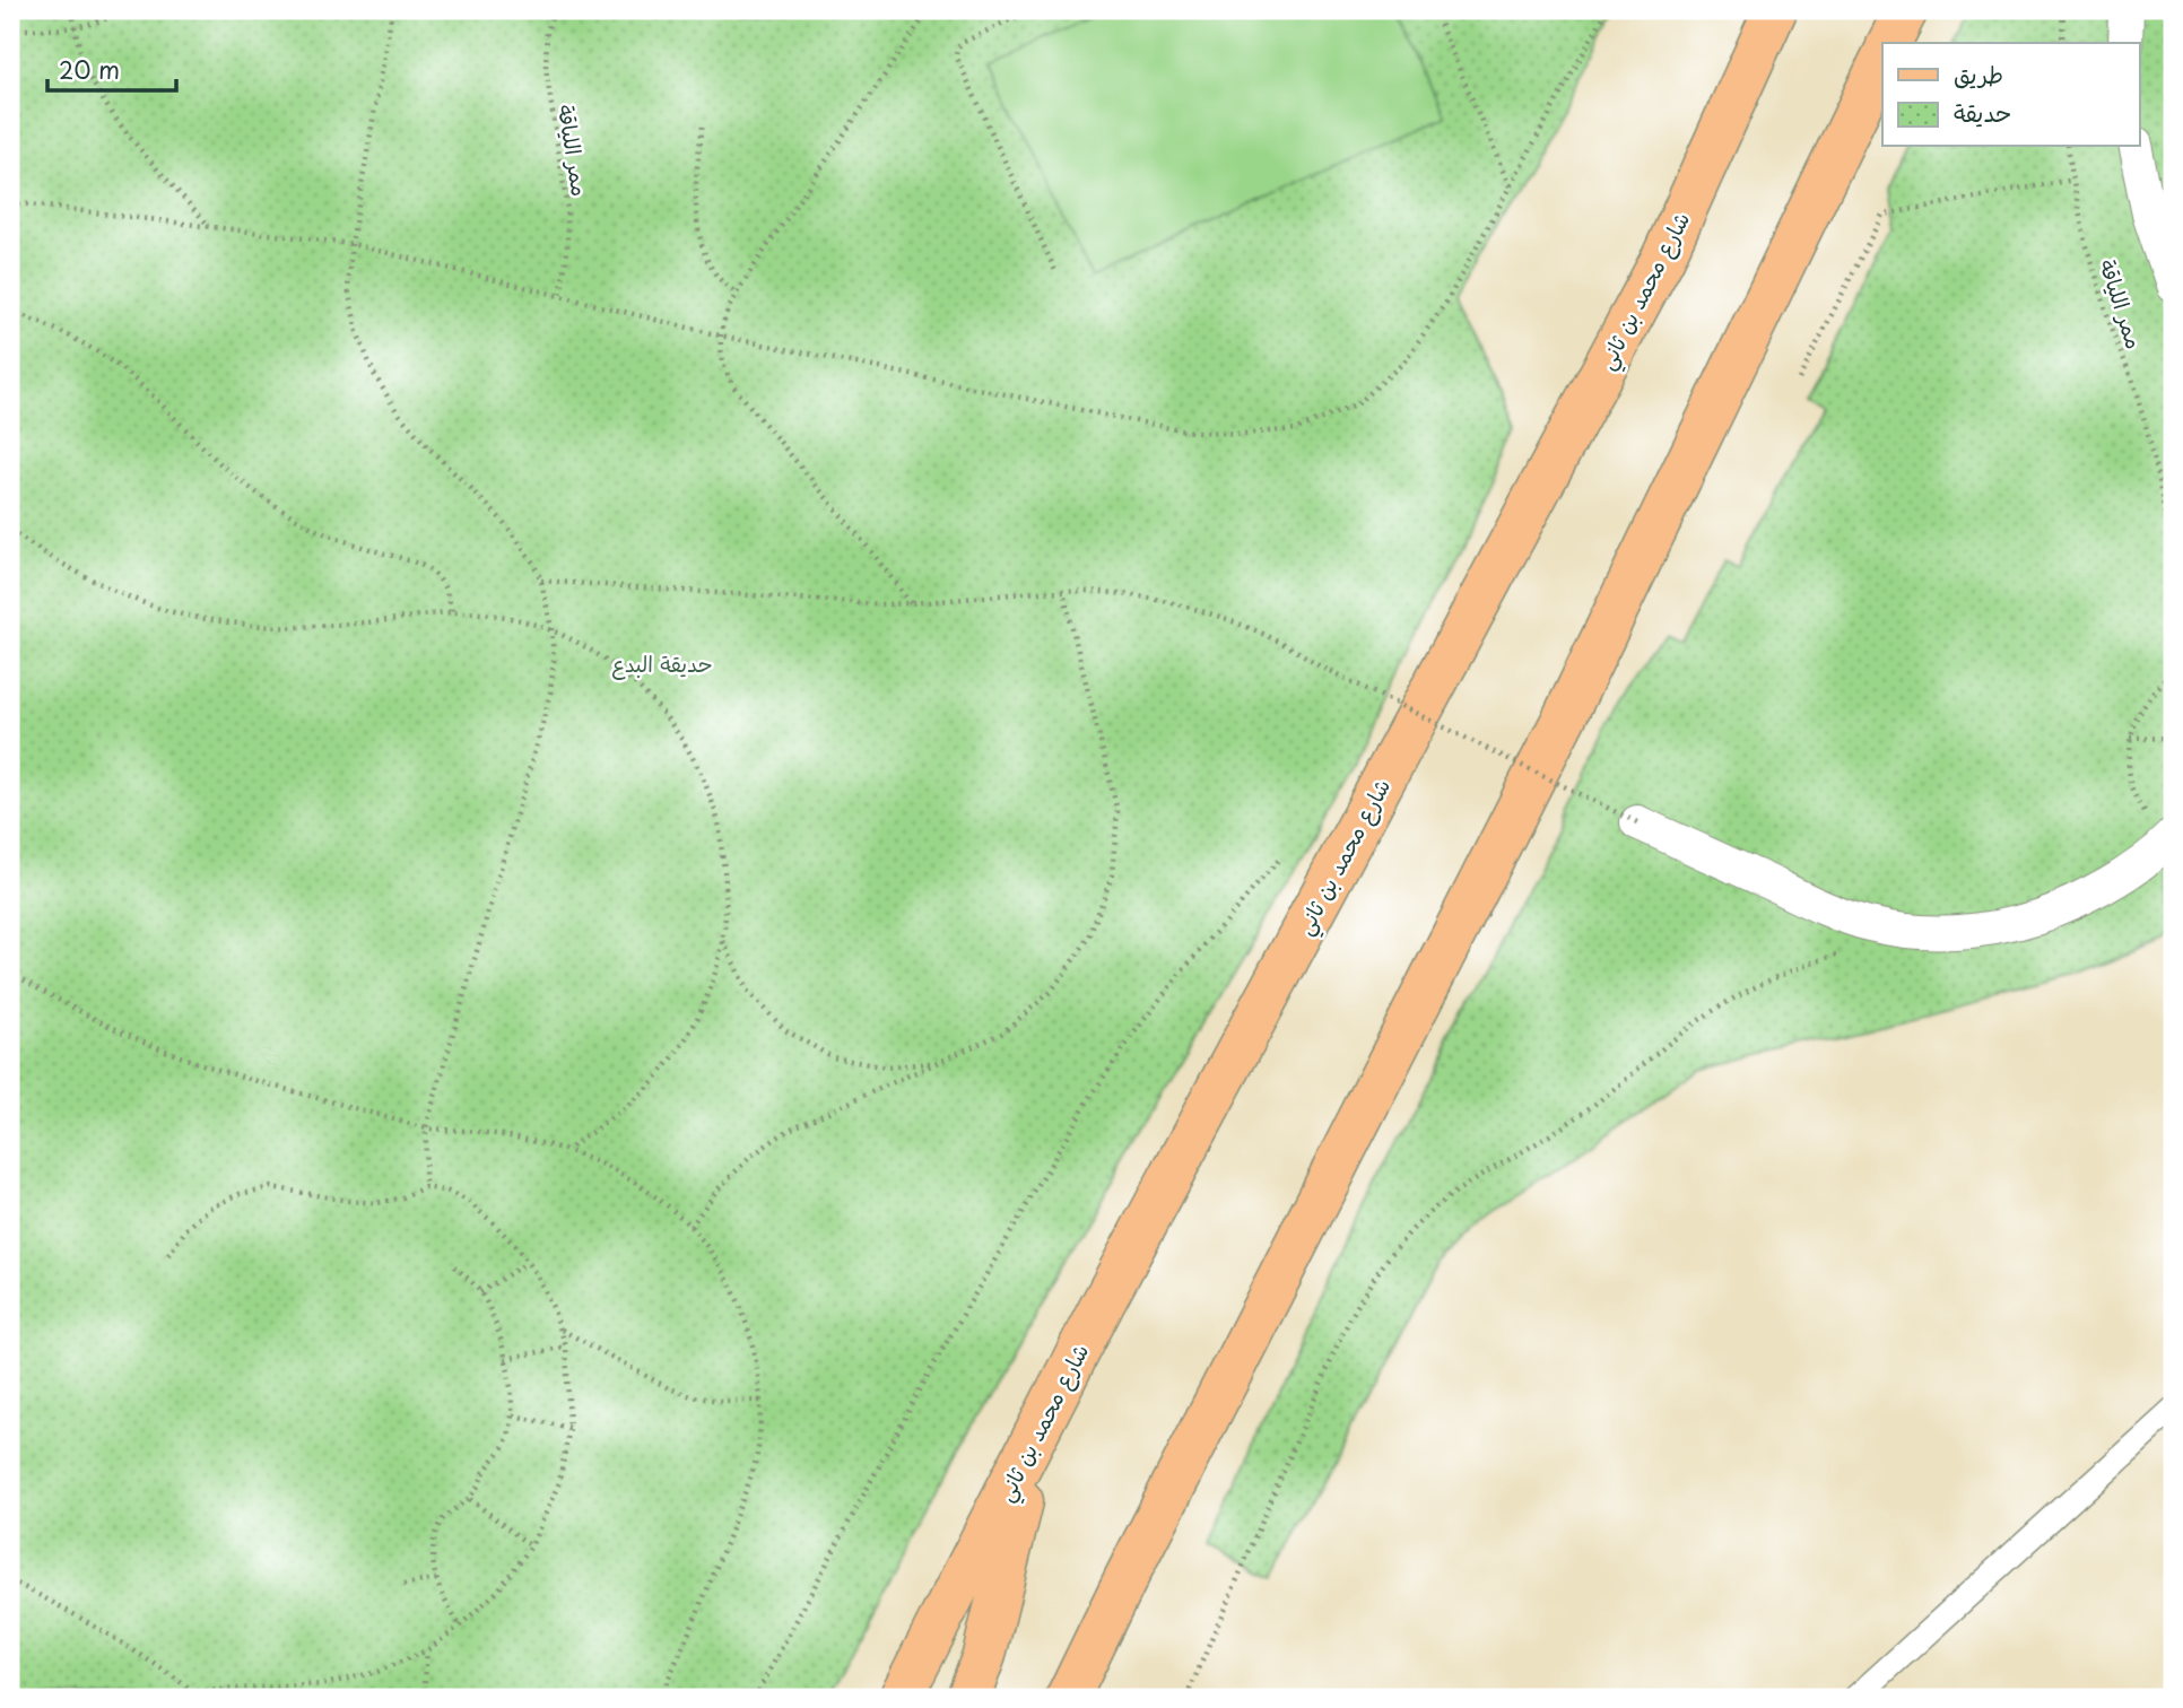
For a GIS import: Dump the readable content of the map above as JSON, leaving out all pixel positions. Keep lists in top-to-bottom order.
{
  "streets": {
    "main road": ["شارع محمد بن ثاني"],
    "path": ["ممر اللياقة"]
  },
  "parks": ["حديقة البدع"],
  "legend": ["طريق", "حديقة"],
  "scale_bar": "20 m"
}
